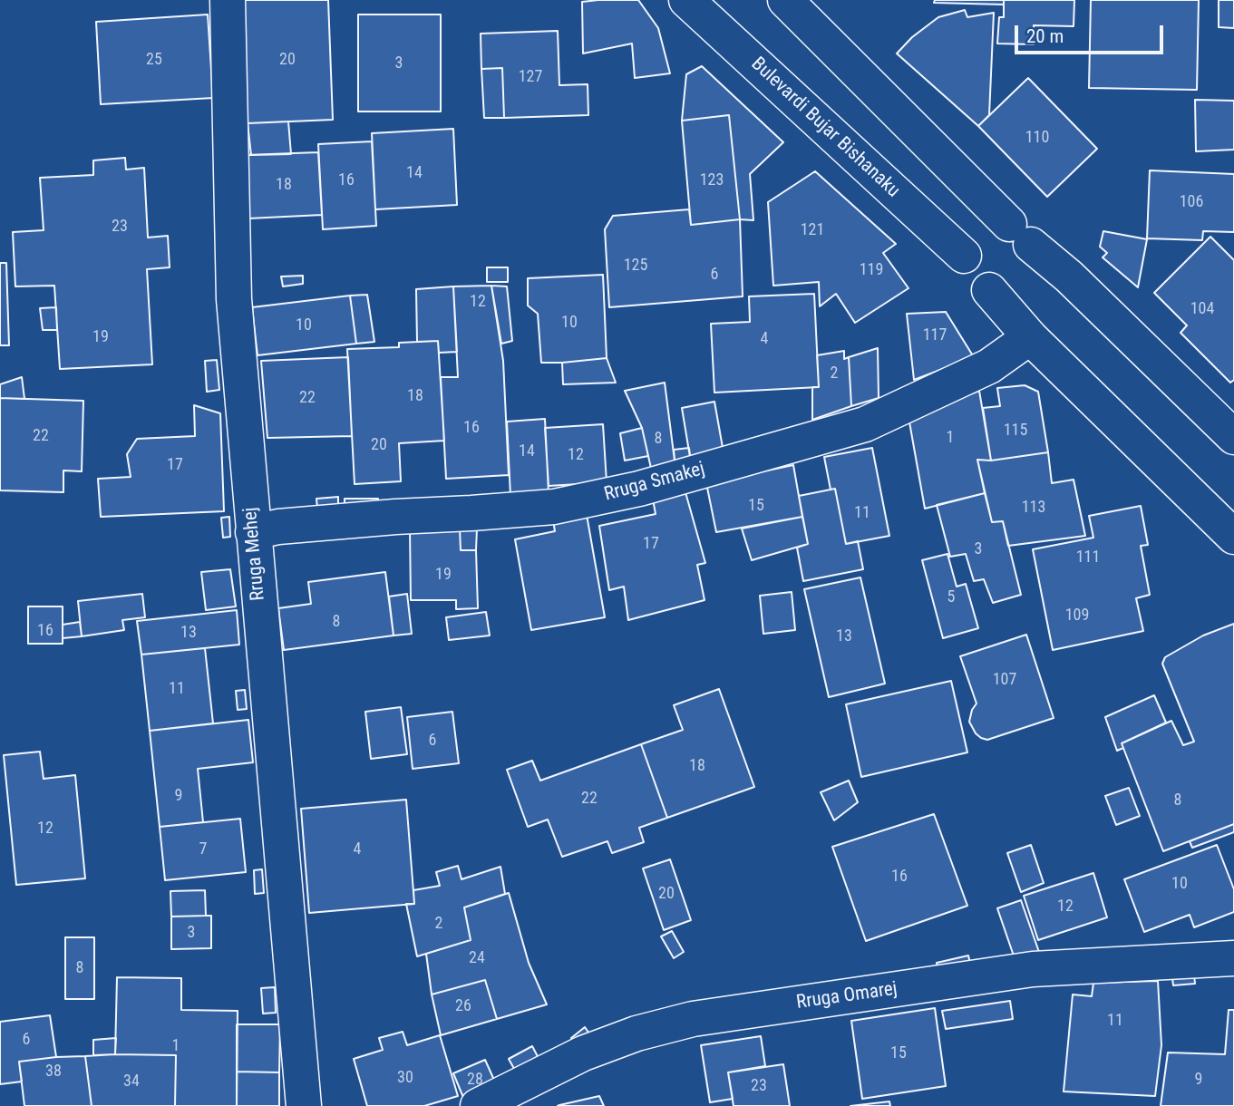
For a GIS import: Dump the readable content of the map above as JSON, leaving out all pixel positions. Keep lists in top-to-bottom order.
{
  "streets": {
    "street": [
      "Bulevardi Bujar Bishanaku",
      "Rruga Smakej",
      "Rruga Mehej",
      "Rruga Omarej"
    ]
  },
  "crossings": [
    ["Rruga Smakej", "Rruga Mehej"]
  ],
  "house_numbers": [
    "25",
    "20",
    "3",
    "127",
    "110",
    "14",
    "16",
    "123",
    "18",
    "106",
    "23",
    "121",
    "125",
    "119",
    "6",
    "12",
    "104",
    "10",
    "10",
    "117",
    "19",
    "4",
    "2",
    "18",
    "22",
    "16",
    "115",
    "22",
    "1",
    "8",
    "20",
    "14",
    "12",
    "17",
    "15",
    "113",
    "11",
    "17",
    "3",
    "111",
    "19",
    "5",
    "109",
    "8",
    "16",
    "13",
    "13",
    "107",
    "11",
    "6",
    "18",
    "9",
    "22",
    "8",
    "12",
    "7",
    "4",
    "16",
    "10",
    "20",
    "12",
    "2",
    "3",
    "24",
    "8",
    "26",
    "11",
    "6",
    "1",
    "15",
    "38",
    "30",
    "28",
    "9",
    "34",
    "23"
  ],
  "scale_bar": "20 m"
}
